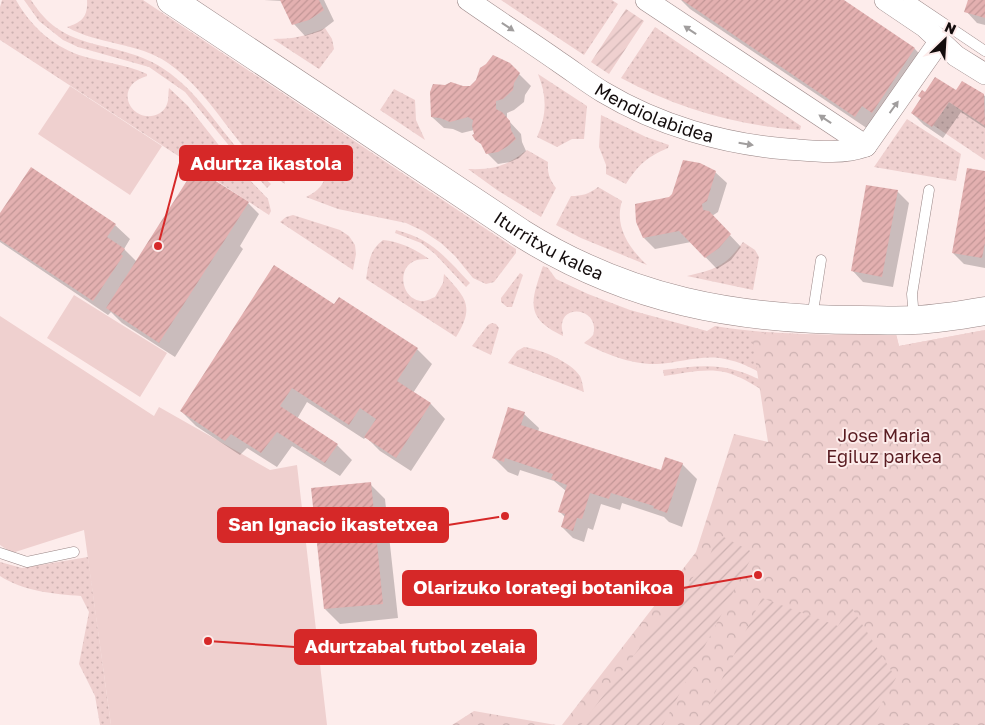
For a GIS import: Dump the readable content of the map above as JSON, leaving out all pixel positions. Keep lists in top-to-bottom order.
{
  "streets": {
    "main road": ["Iturritxu kalea"],
    "street": ["Mendiolabidea"]
  },
  "parks": ["Jose Maria Egiluz parkea"],
  "places": [
    "Adurtza ikastola",
    "San Ignacio ikastetxea",
    "Olarizuko lorategi botanikoa",
    "Adurtzabal futbol zelaia"
  ],
  "north": "top right"
}
